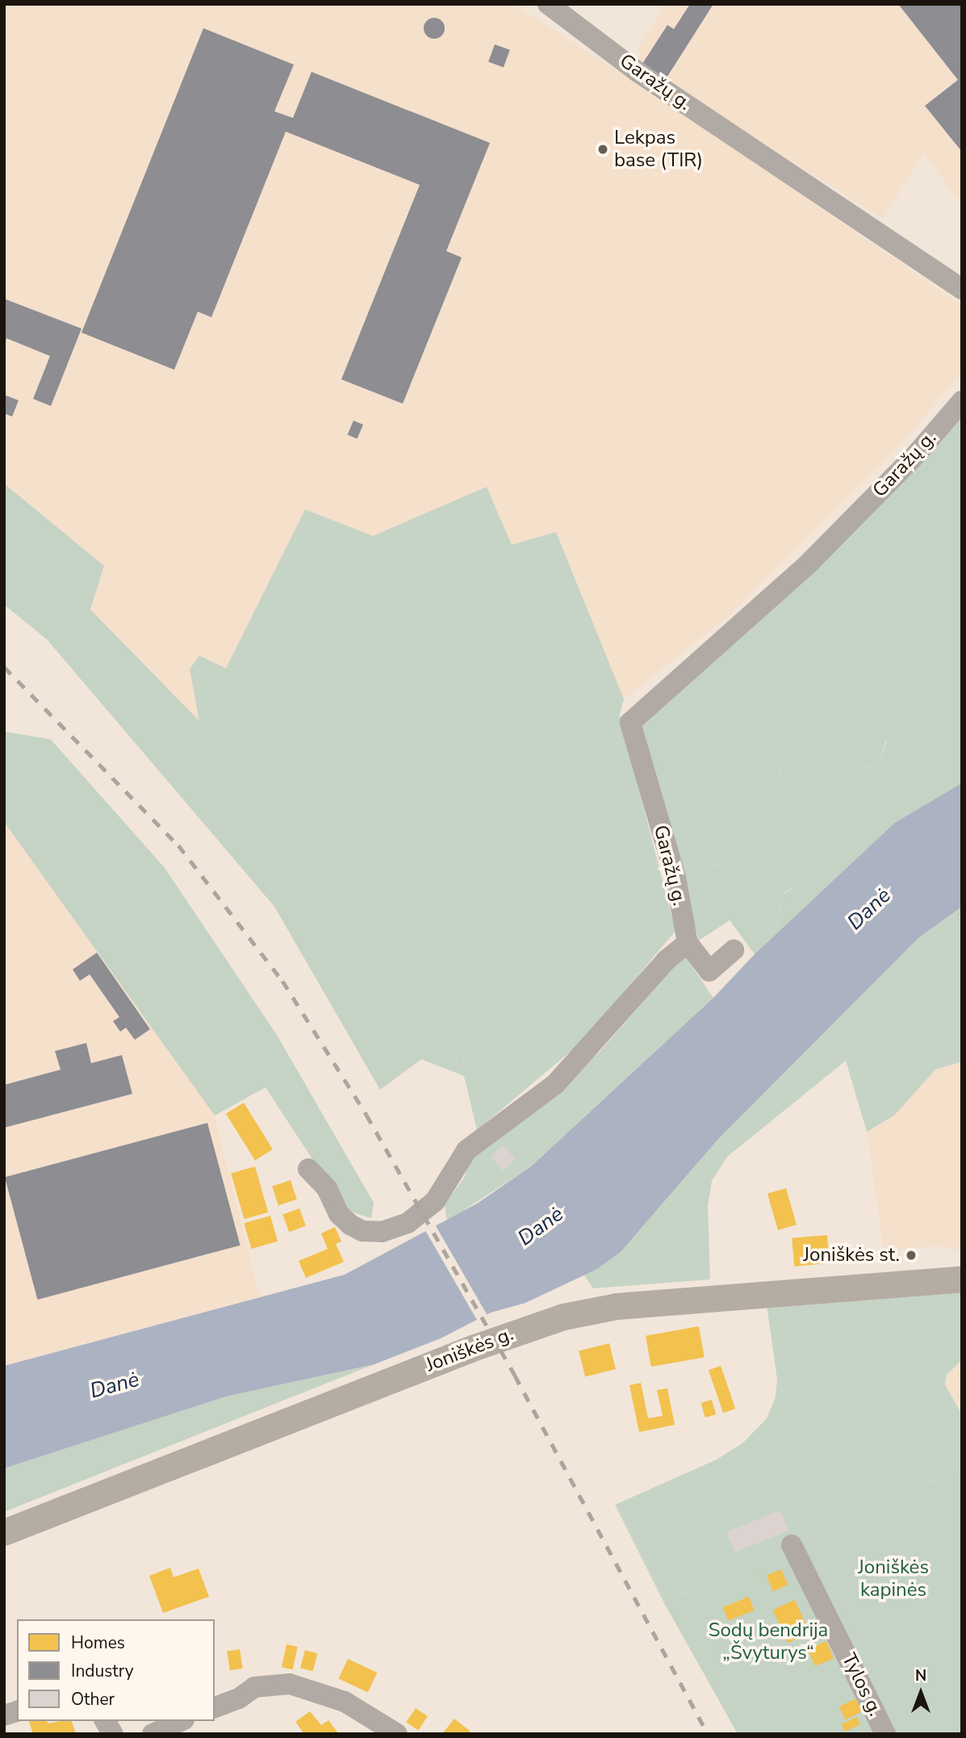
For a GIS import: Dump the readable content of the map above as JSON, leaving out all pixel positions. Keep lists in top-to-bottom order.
{
  "streets": {
    "main road": ["Joniškės g."],
    "street": ["Garažų g.", "Tylos g."]
  },
  "water": ["Danė"],
  "parks": ["Joniškės kapinės", "Sodų bendrija „Švyturys“"],
  "places": ["Lekpas base (TIR)", "Joniškės st."],
  "legend": ["Homes", "Industry", "Other"],
  "north": "top"
}
